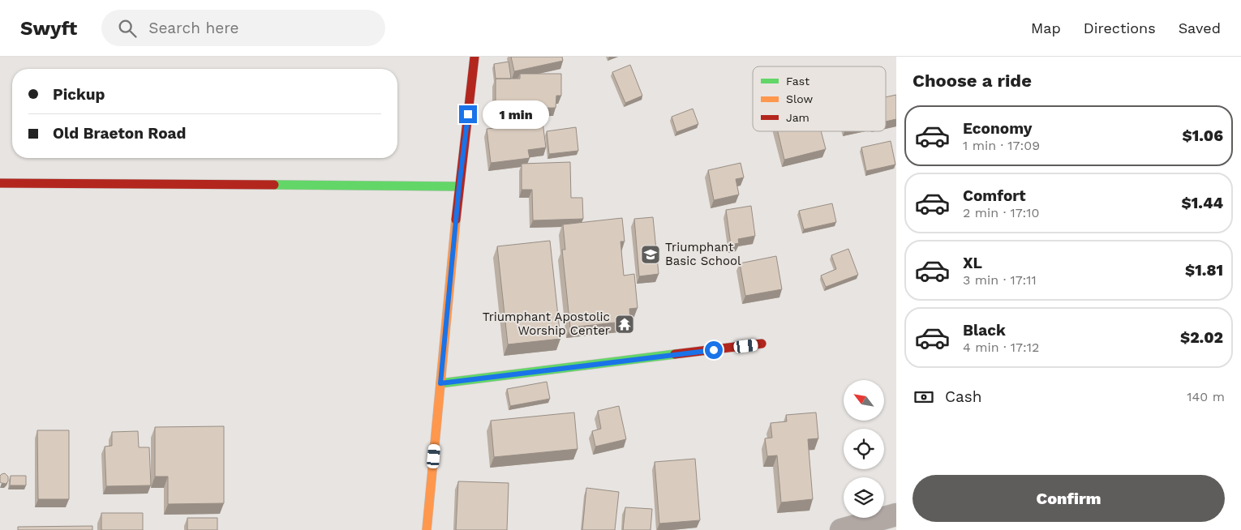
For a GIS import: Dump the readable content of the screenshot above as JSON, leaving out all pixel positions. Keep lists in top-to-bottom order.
{
  "places": {
    "school or university": ["Triumphant Basic School"],
    "temple": ["Triumphant Apostolic Worship Center"]
  },
  "legend": ["Fast", "Slow", "Jam"],
  "north": "top left",
  "page": {
    "header": "Swyft",
    "search": "Search here",
    "nav": ["Map", "Directions", "Saved"],
    "heading": "Choose a ride",
    "banner": ["Pickup", "Old Braeton Road"],
    "bubble": "1 min",
    "list": [
      {
        "name": "Economy",
        "note": "1 min · 17:09",
        "value": "$1.06"
      },
      {
        "name": "Comfort",
        "note": "2 min · 17:10",
        "value": "$1.44"
      },
      {
        "name": "XL",
        "note": "3 min · 17:11",
        "value": "$1.81"
      },
      {
        "name": "Black",
        "note": "4 min · 17:12",
        "value": "$2.02"
      }
    ],
    "pay": ["Cash", "140 m"],
    "buttons": "Confirm"
  }
}
